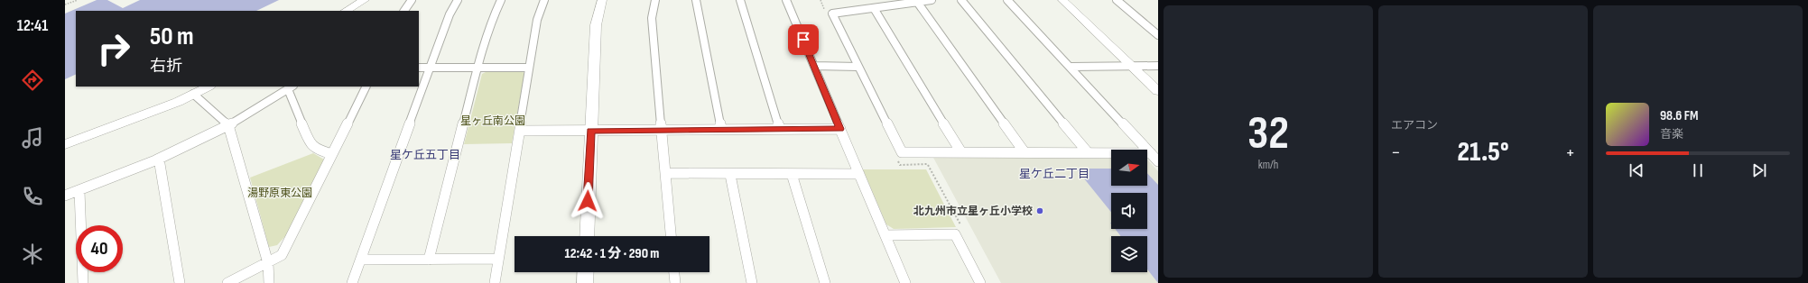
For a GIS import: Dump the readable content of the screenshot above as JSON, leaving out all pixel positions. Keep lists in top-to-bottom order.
{
  "districts": ["星ケ丘五丁目", "星ケ丘二丁目"],
  "parks": ["星ヶ丘南公園", "湯野原東公園"],
  "places": ["北九州市立星ヶ丘小学校"],
  "north": "right",
  "page": {
    "tabs": "12:41",
    "tile": [
      ["32", "km/h"],
      "エアコン"
    ],
    "turn": ["50 m", "右折"],
    "song": ["98.6 FM", "音楽"],
    "heat": ["−", "21.5°", "+"],
    "limit": "40",
    "trip": "12:42 · 1 分 · 290 m"
  }
}
